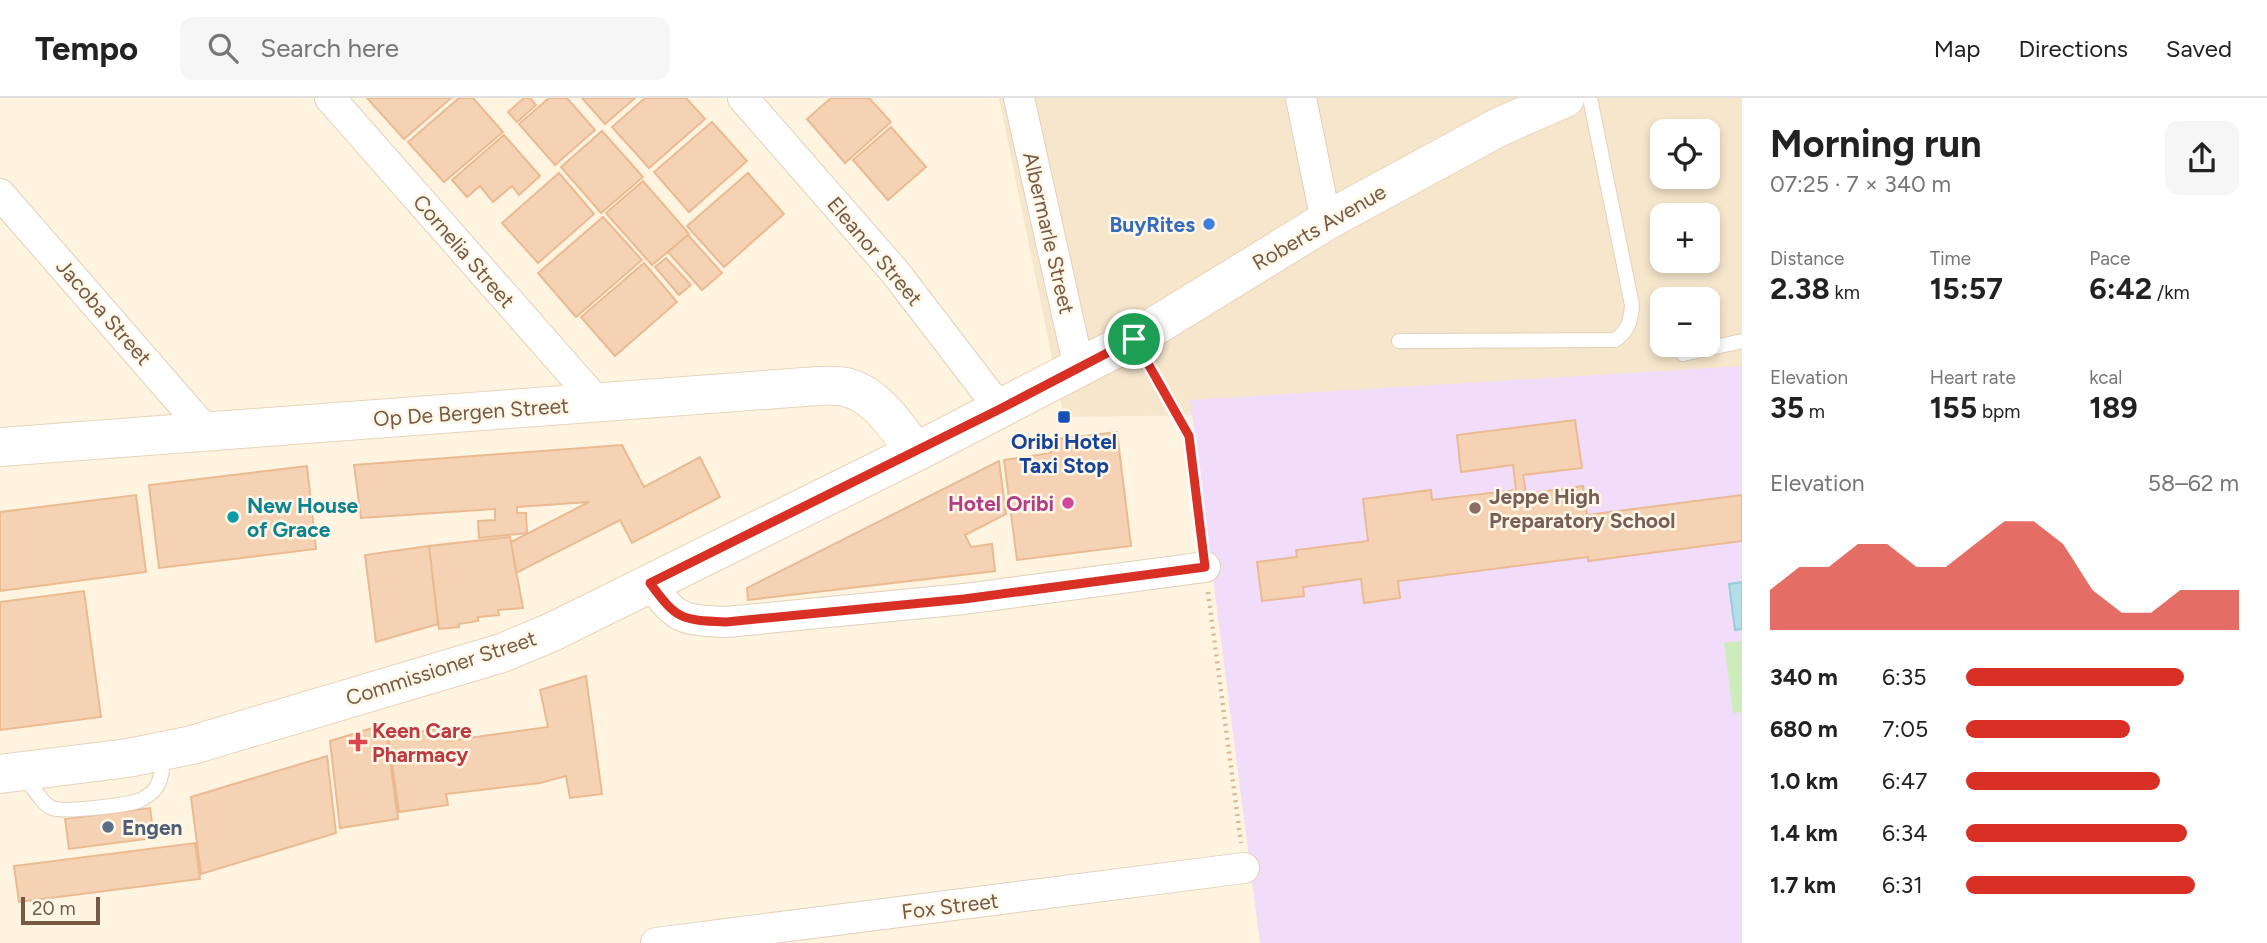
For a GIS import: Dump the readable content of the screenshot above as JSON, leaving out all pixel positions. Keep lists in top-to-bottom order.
{
  "streets": {
    "main road": ["Roberts Avenue", "Op De Bergen Street", "Commissioner Street"],
    "street": [
      "Albermarle Street",
      "Cornelia Street",
      "Eleanor Street",
      "Jacoba Street",
      "Fox Street"
    ]
  },
  "crossings": [
    ["Roberts Avenue", "Albermarle Street"],
    ["Roberts Avenue", "Commissioner Street"],
    ["Albermarle Street", "Commissioner Street"],
    ["Cornelia Street", "Op De Bergen Street"],
    ["Eleanor Street", "Commissioner Street"],
    ["Jacoba Street", "Op De Bergen Street"],
    ["Op De Bergen Street", "Commissioner Street"]
  ],
  "places": {
    "other": [
      "BuyRites",
      "Hotel Oribi",
      "Jeppe High Preparatory School",
      "New House of Grace",
      "Engen"
    ],
    "transit": ["Oribi Hotel Taxi Stop"],
    "health": ["Keen Care Pharmacy"]
  },
  "scale_bar": "20 m",
  "page": {
    "header": "Tempo",
    "search": "Search here",
    "nav": ["Map", "Directions", "Saved"],
    "heading": ["Morning run", "07:25 · 7 × 340 m"],
    "map_buttons": ["+", "−"],
    "stats": [
      ["Distance", "2.38 km"],
      ["Time", "15:57"],
      ["Pace", "6:42 /km"],
      ["Elevation", "35 m"],
      ["Heart rate", "155 bpm"],
      ["kcal", "189"]
    ],
    "chart": ["Elevation", "58–62 m"],
    "list": [
      {
        "name": "340 m",
        "note": "6:35"
      },
      {
        "name": "680 m",
        "note": "7:05"
      },
      {
        "name": "1.0 km",
        "note": "6:47"
      },
      {
        "name": "1.4 km",
        "note": "6:34"
      },
      {
        "name": "1.7 km",
        "note": "6:31"
      }
    ],
    "scale": "20 m"
  }
}
